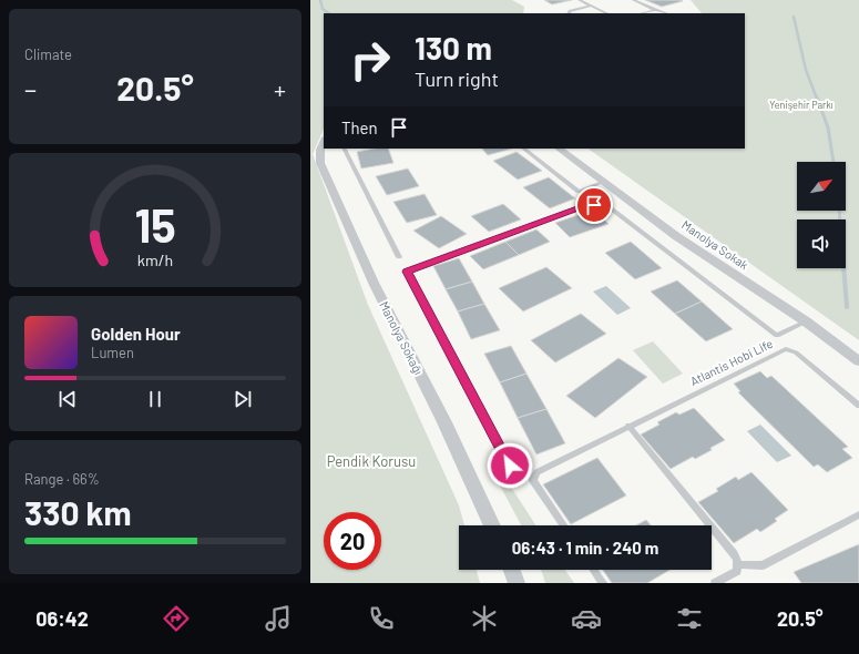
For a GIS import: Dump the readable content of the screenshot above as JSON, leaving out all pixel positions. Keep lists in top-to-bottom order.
{
  "streets": {
    "street": ["Manolya Sokak", "Manolya Sokağı"],
    "lane": ["Atlantis Hobi Life"]
  },
  "parks": ["Yenişehir Parkı", "Pendik Korusu"],
  "north": "top right",
  "page": {
    "tile": [
      "Climate",
      ["Range · 66%", "330 km"]
    ],
    "turn": ["130 m", "Turn right"],
    "heat": ["−", "20.5°", "+"],
    "then": "Then",
    "song": ["Golden Hour", "Lumen"],
    "limit": "20",
    "trip": "06:43 · 1 min · 240 m",
    "tabs": ["06:42", "20.5°"],
    "gauge": ["15", "km/h"]
  }
}
